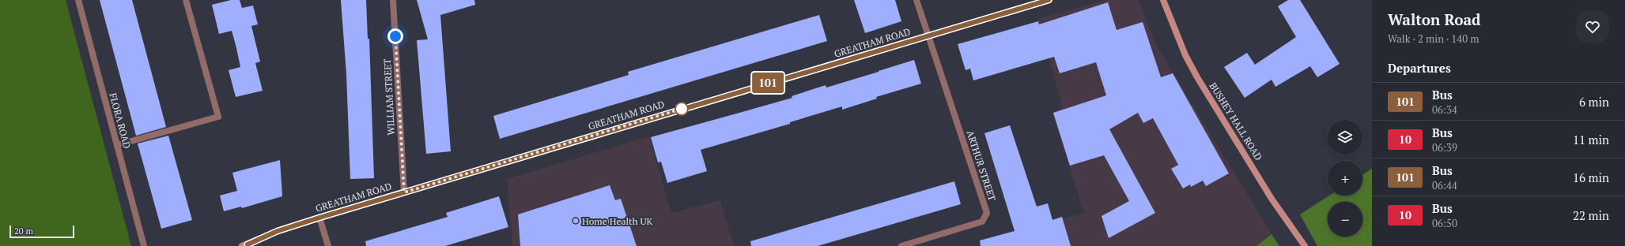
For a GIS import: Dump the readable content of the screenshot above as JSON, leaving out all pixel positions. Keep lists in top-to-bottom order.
{
  "streets": {
    "street": [
      "GREATHAM ROAD",
      "WILLIAM STREET",
      "FLORA ROAD",
      "BUSHEY HALL ROAD",
      "ARTHUR STREET"
    ]
  },
  "crossings": [
    ["GREATHAM ROAD", "WILLIAM STREET"],
    ["GREATHAM ROAD", "ARTHUR STREET"]
  ],
  "places": ["Home Health UK"],
  "lines": ["bus line 101"],
  "scale_bar": "20 m",
  "page": {
    "on_map": "101",
    "heading": [
      ["Walton Road", "Walk · 2 min · 140 m"],
      "Departures"
    ],
    "list": [
      {
        "mark": "101",
        "name": "Bus",
        "note": "06:34",
        "value": "6 min"
      },
      {
        "mark": "10",
        "name": "Bus",
        "note": "06:39",
        "value": "11 min"
      },
      {
        "mark": "101",
        "name": "Bus",
        "note": "06:44",
        "value": "16 min"
      },
      {
        "mark": "10",
        "name": "Bus",
        "note": "06:50",
        "value": "22 min"
      }
    ],
    "map_buttons": ["+", "−"],
    "scale": "20 m"
  }
}
